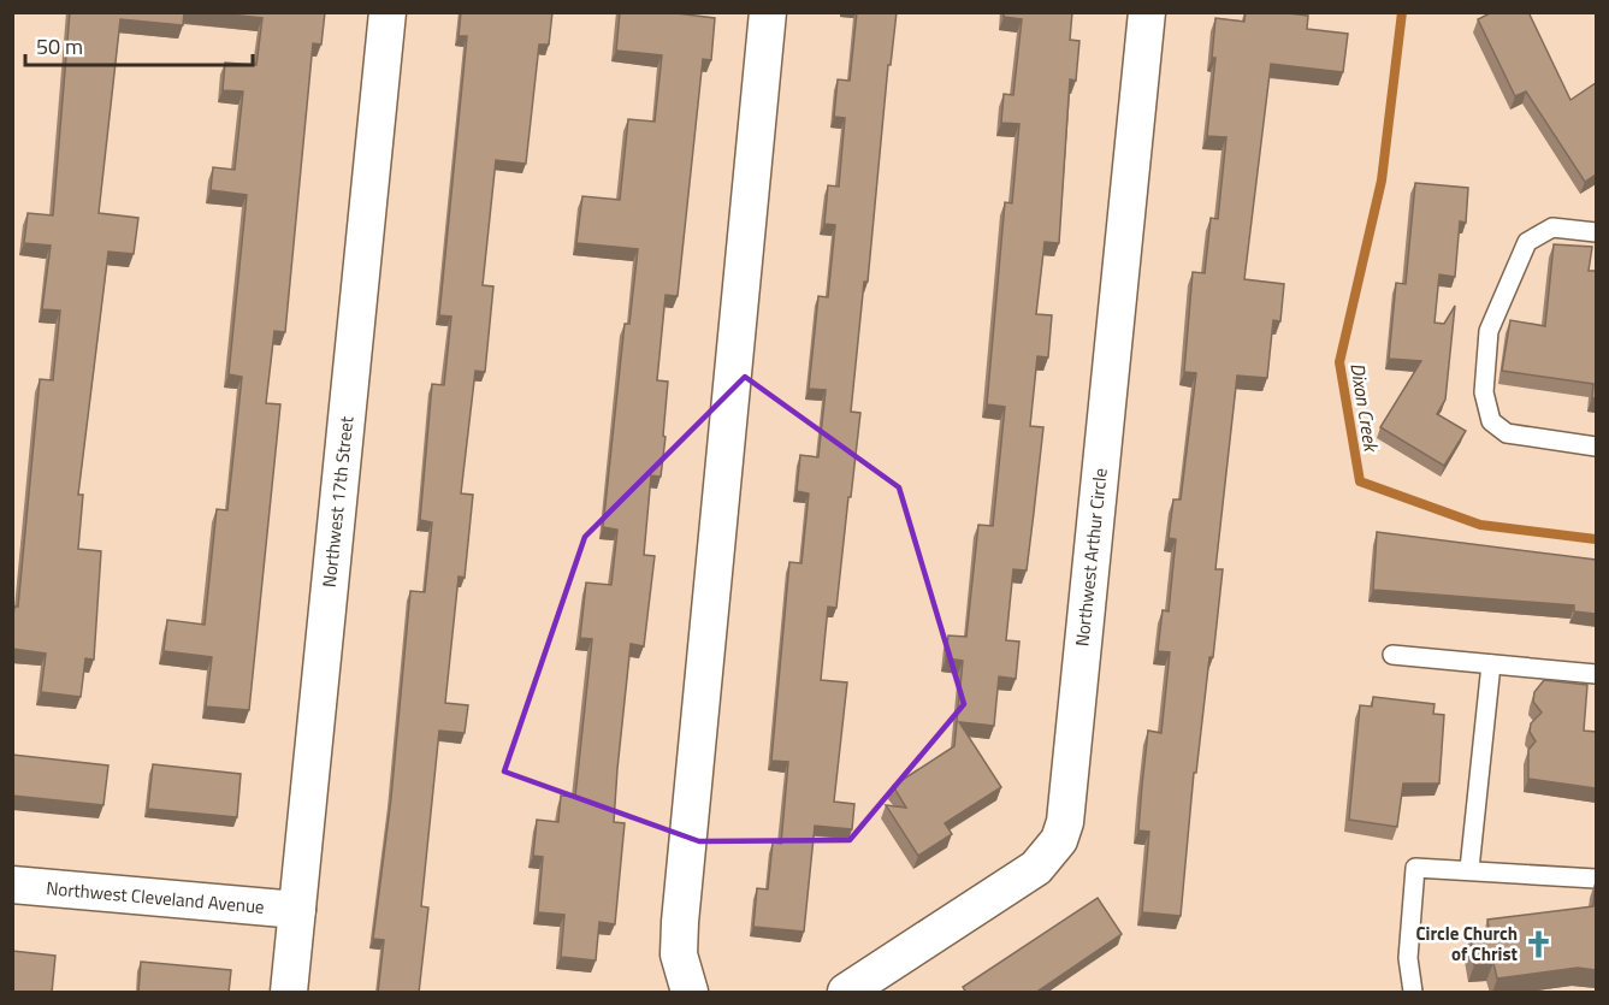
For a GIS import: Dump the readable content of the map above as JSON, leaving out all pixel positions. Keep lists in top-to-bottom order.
{
  "streets": {
    "street": ["Northwest 17th Street", "Northwest Arthur Circle", "Northwest Cleveland Avenue"]
  },
  "crossings": [
    ["Northwest 17th Street", "Northwest Cleveland Avenue"]
  ],
  "water": ["Dixon Creek"],
  "places": {
    "church": ["Circle Church of Christ"]
  },
  "scale_bar": "50 m"
}
